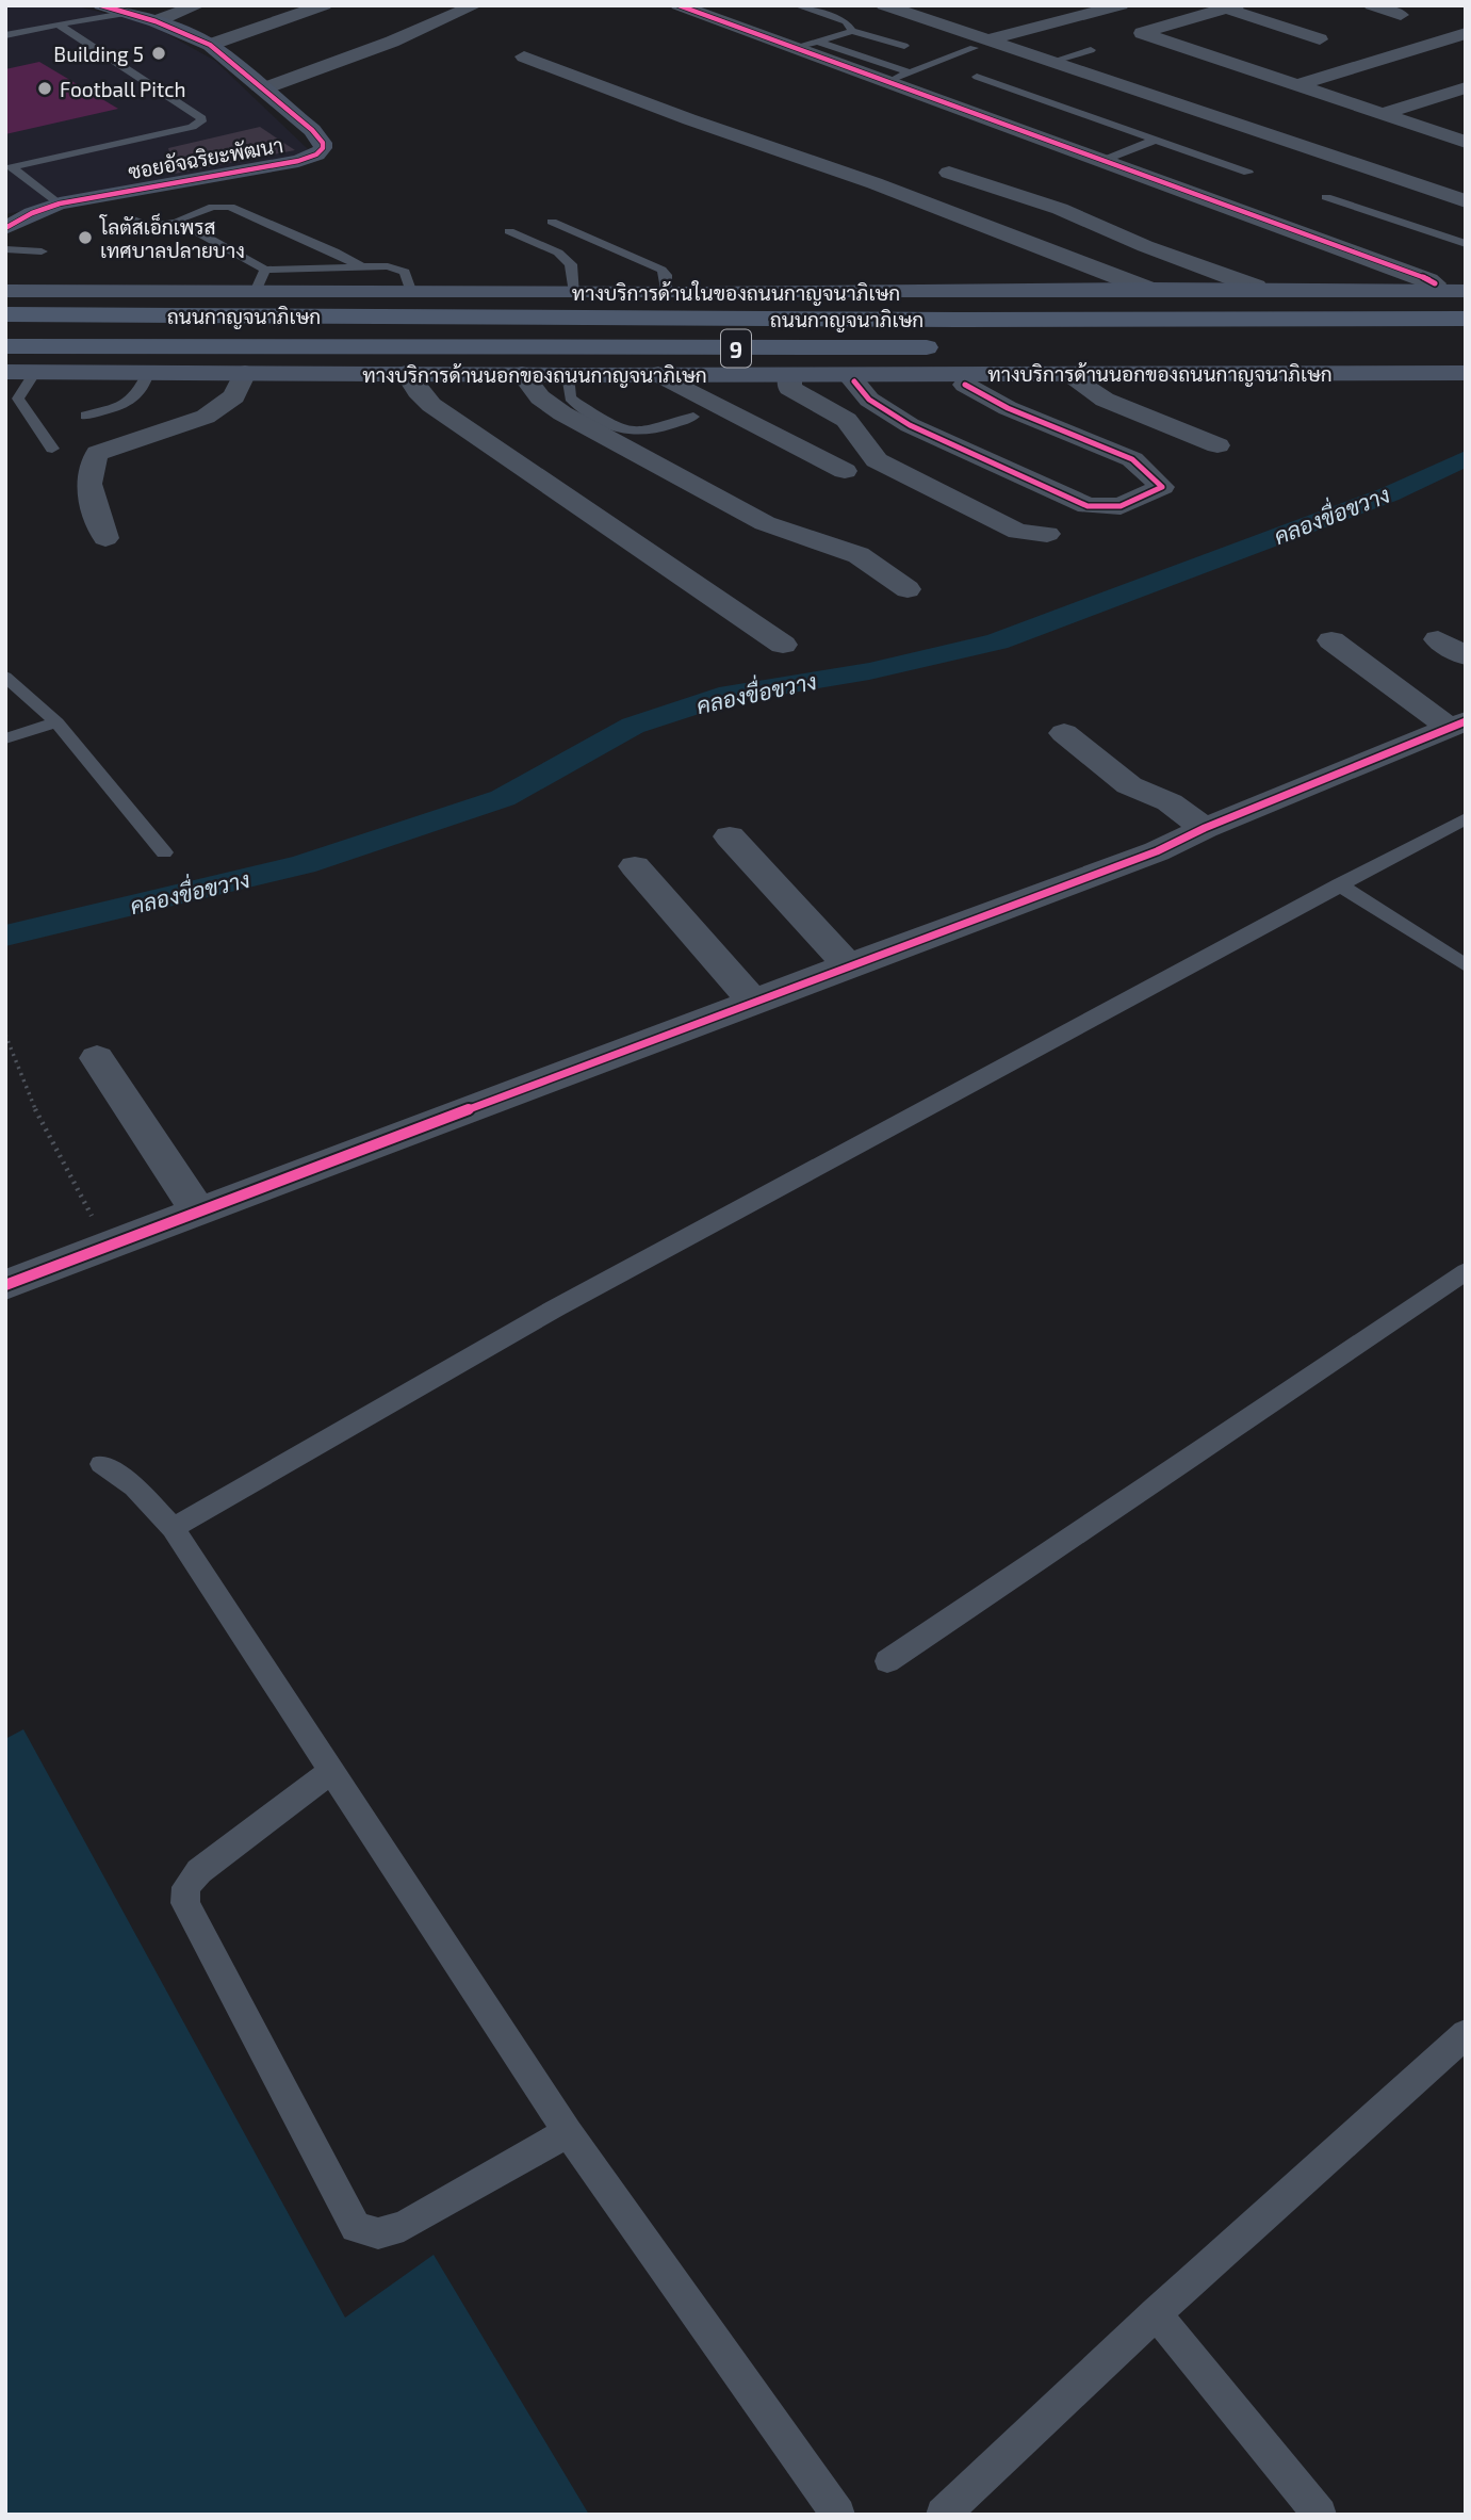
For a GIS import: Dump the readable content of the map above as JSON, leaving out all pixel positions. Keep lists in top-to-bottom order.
{
  "streets": {
    "highway": ["ถนนกาญจนาภิเษก", "9"],
    "main road": ["ซอยอัจฉริยะพัฒนา", "ทางบริการด้านในของถนนกาญจนาภิเษก", "ทางบริการด้านนอกของถนนกาญจนาภิเษก"]
  },
  "crossings": [
    ["ทางบริการด้านในของถนนกาญจนาภิเษก", "ถนนกาญจนาภิเษก"]
  ],
  "water": ["คลองขื่อขวาง"],
  "places": ["Building 5", "Football Pitch", "โลตัสเอ็กเพรส เทศบาลปลายบาง"]
}
